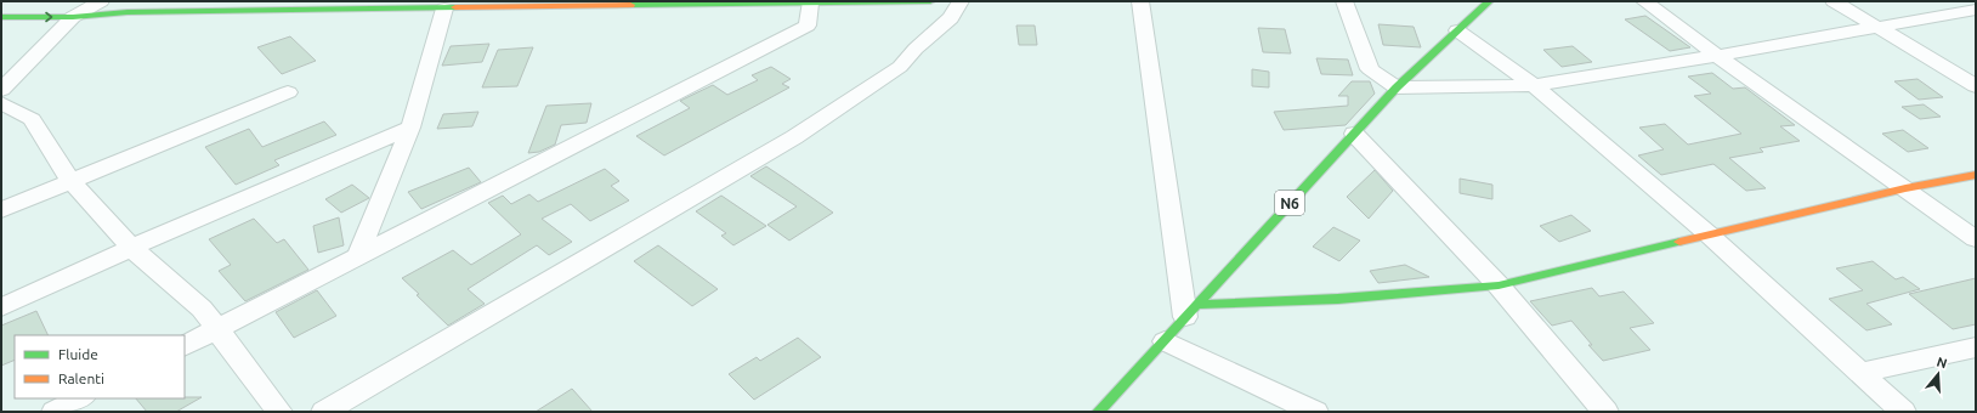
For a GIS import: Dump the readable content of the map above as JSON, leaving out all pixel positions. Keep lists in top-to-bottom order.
{
  "streets": {
    "main road": ["N6"]
  },
  "legend": ["Fluide", "Ralenti"],
  "north": "top"
}
